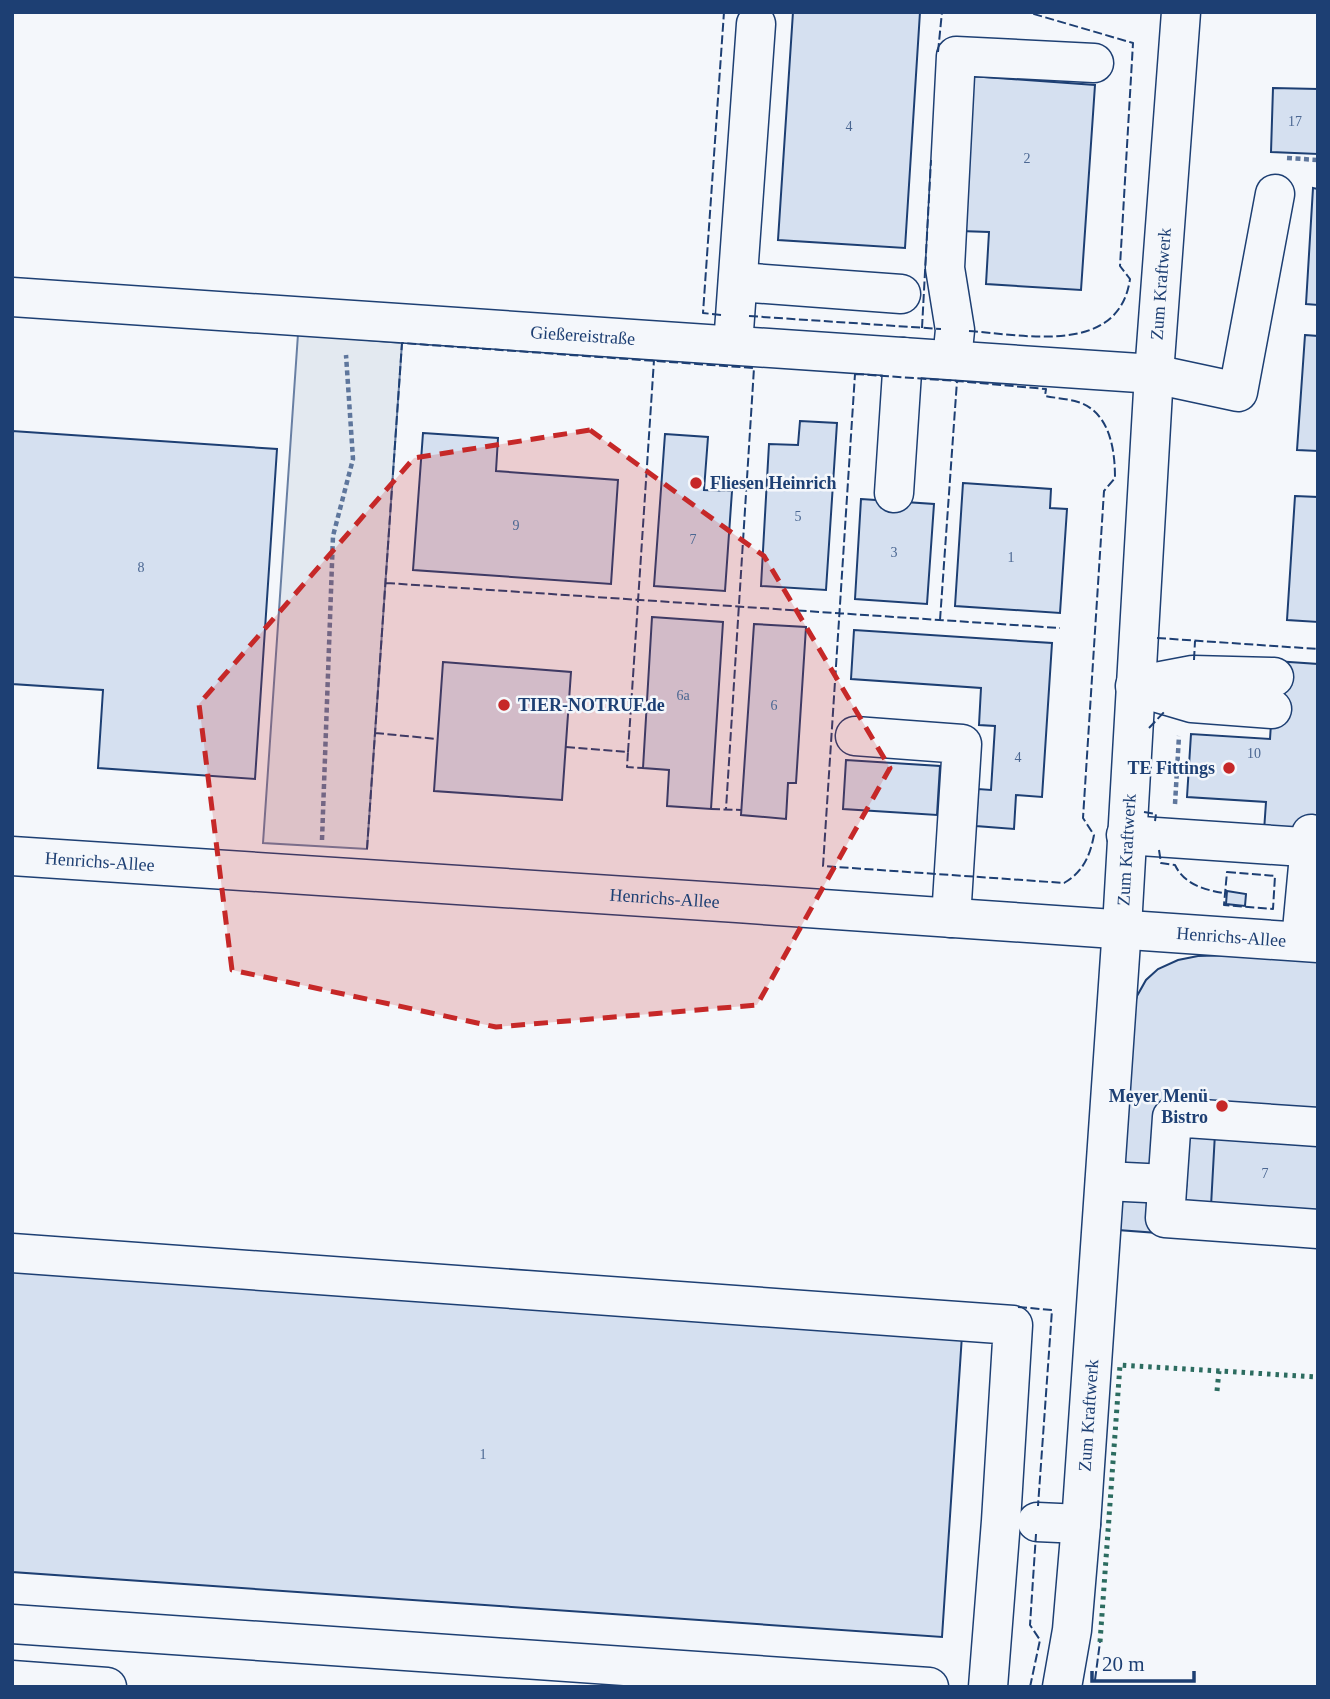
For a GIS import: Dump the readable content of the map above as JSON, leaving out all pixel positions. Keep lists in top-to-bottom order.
{
  "streets": {
    "street": ["Zum Kraftwerk", "Gießereistraße", "Henrichs-Allee"]
  },
  "crossings": [
    ["Zum Kraftwerk", "Gießereistraße"],
    ["Zum Kraftwerk", "Henrichs-Allee"]
  ],
  "places": [
    "Fliesen Heinrich",
    "TIER-NOTRUF.de",
    "TE Fittings",
    "Meyer Menü Bistro"
  ],
  "house_numbers": [
    "17",
    "4",
    "2",
    "5",
    "9",
    "7",
    "3",
    "1",
    "8",
    "6a",
    "6",
    "10",
    "4",
    "7",
    "1"
  ],
  "scale_bar": "20 m"
}
